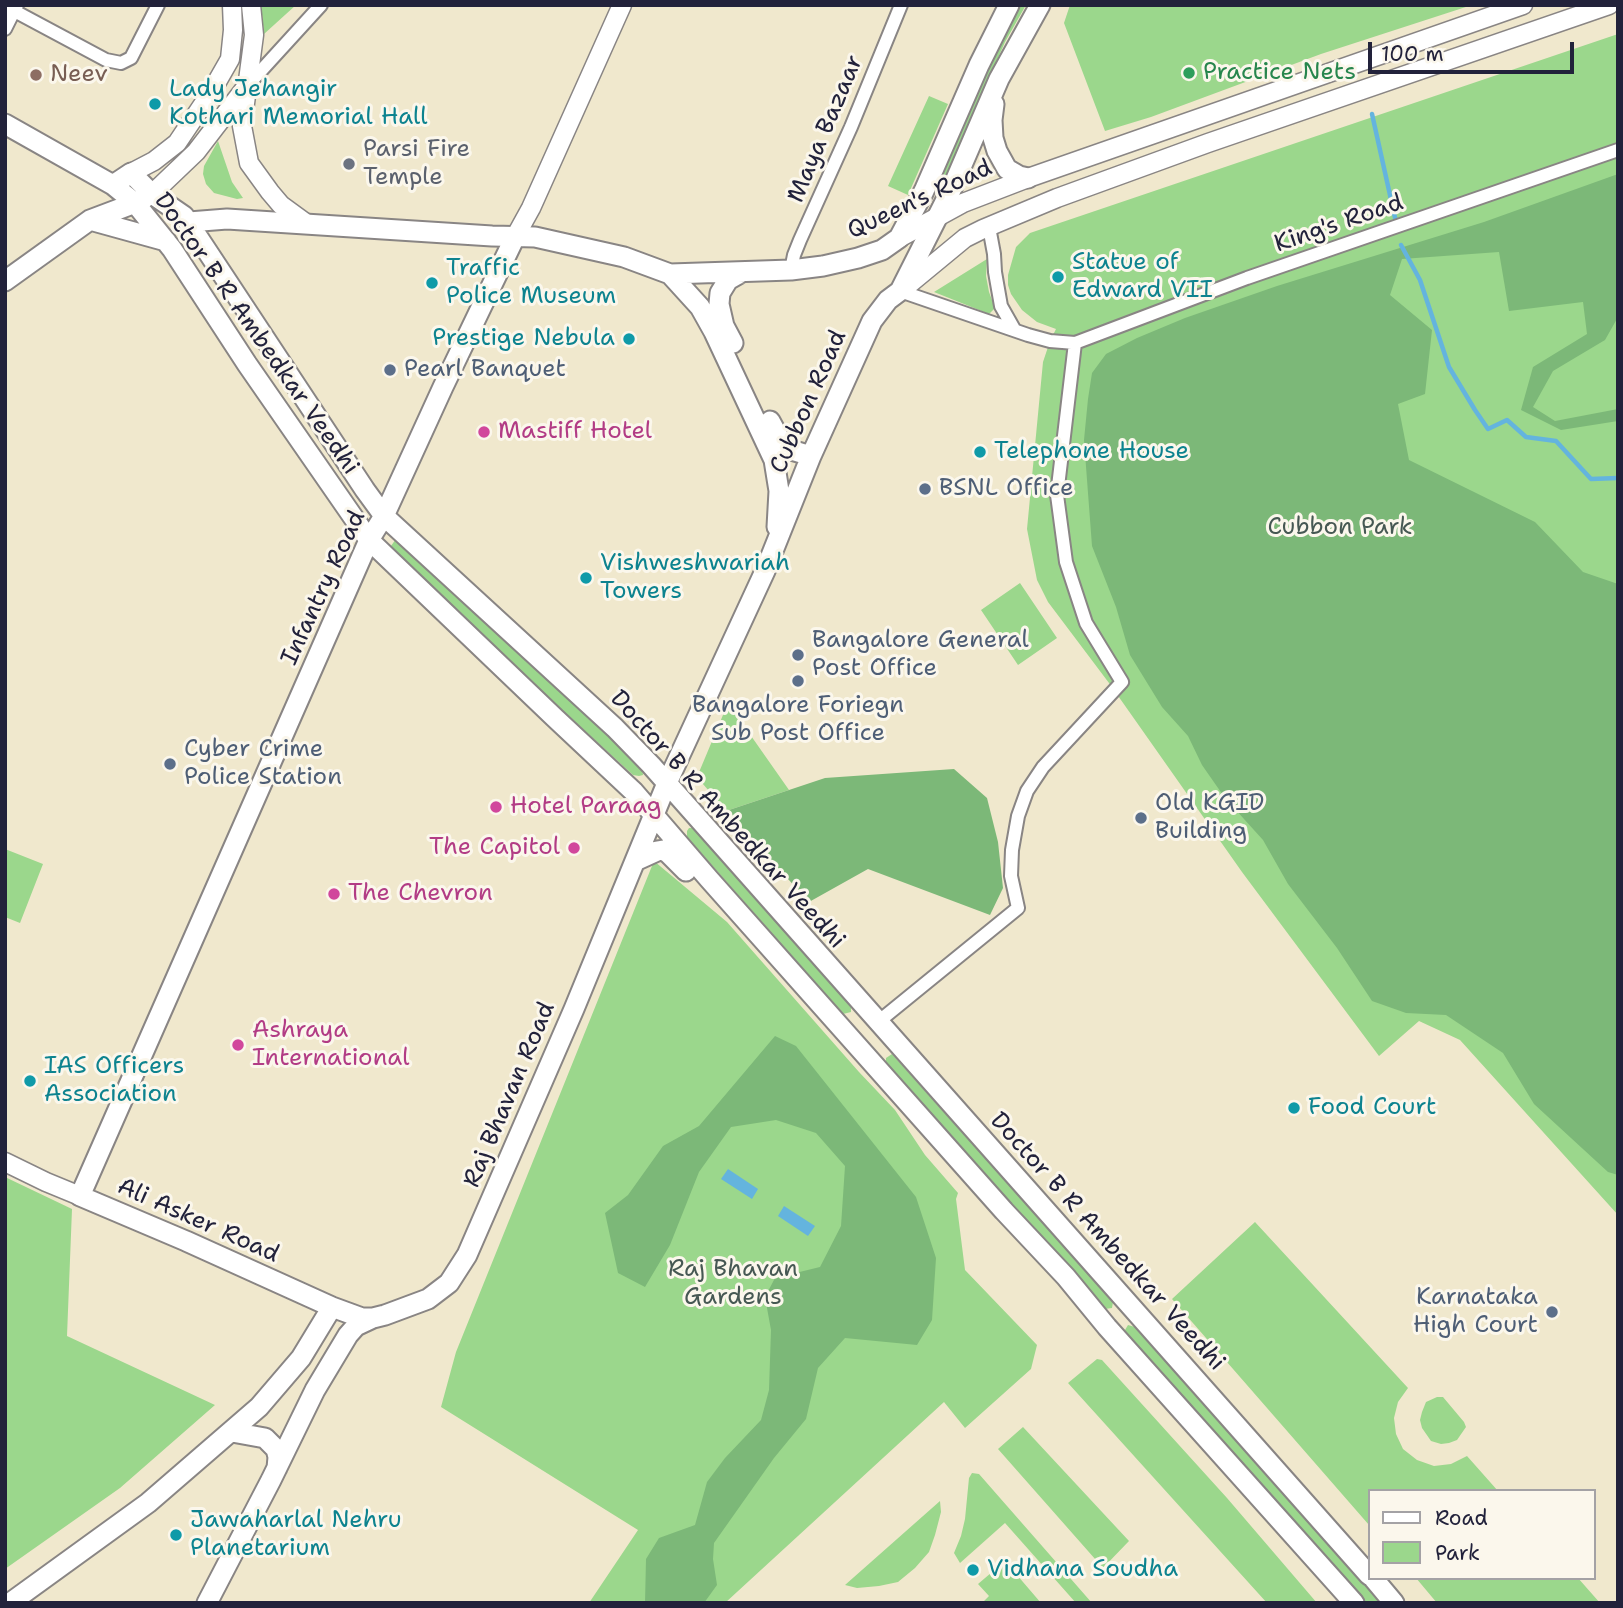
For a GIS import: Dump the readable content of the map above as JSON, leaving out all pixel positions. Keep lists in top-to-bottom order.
{
  "streets": {
    "main road": [
      "Queen's Road",
      "Doctor B R Ambedkar Veedhi",
      "Cubbon Road",
      "Infantry Road",
      "Raj Bhavan Road",
      "Ali Asker Road"
    ],
    "street": ["Maya Bazaar", "King's Road"]
  },
  "crossings": [
    ["Maya Bazaar", "Queen's Road"],
    ["Queen's Road", "Doctor B R Ambedkar Veedhi"],
    ["Queen's Road", "Cubbon Road"],
    ["Queen's Road", "Infantry Road"],
    ["Doctor B R Ambedkar Veedhi", "Infantry Road"],
    ["Doctor B R Ambedkar Veedhi", "Raj Bhavan Road"],
    ["Cubbon Road", "Raj Bhavan Road"],
    ["Infantry Road", "Ali Asker Road"],
    ["Raj Bhavan Road", "Ali Asker Road"]
  ],
  "parks": ["Cubbon Park", "Raj Bhavan Gardens"],
  "places": [
    "Practice Nets",
    "Neev",
    "Lady Jehangir Kothari Memorial Hall",
    "Parsi Fire Temple",
    "Statue of Edward VII",
    "Traffic Police Museum",
    "Prestige Nebula",
    "Pearl Banquet",
    "Mastiff Hotel",
    "Telephone House",
    "BSNL Office",
    "Vishweshwariah Towers",
    "Bangalore General Post Office",
    "Bangalore Foriegn Sub Post Office",
    "Cyber Crime Police Station",
    "Hotel Paraag",
    "Old KGID Building",
    "The Capitol",
    "The Chevron",
    "Ashraya International",
    "IAS Officers Association",
    "Food Court",
    "Karnataka High Court",
    "Jawaharlal Nehru Planetarium",
    "Vidhana Soudha"
  ],
  "legend": ["Road", "Park"],
  "scale_bar": "100 m"
}
